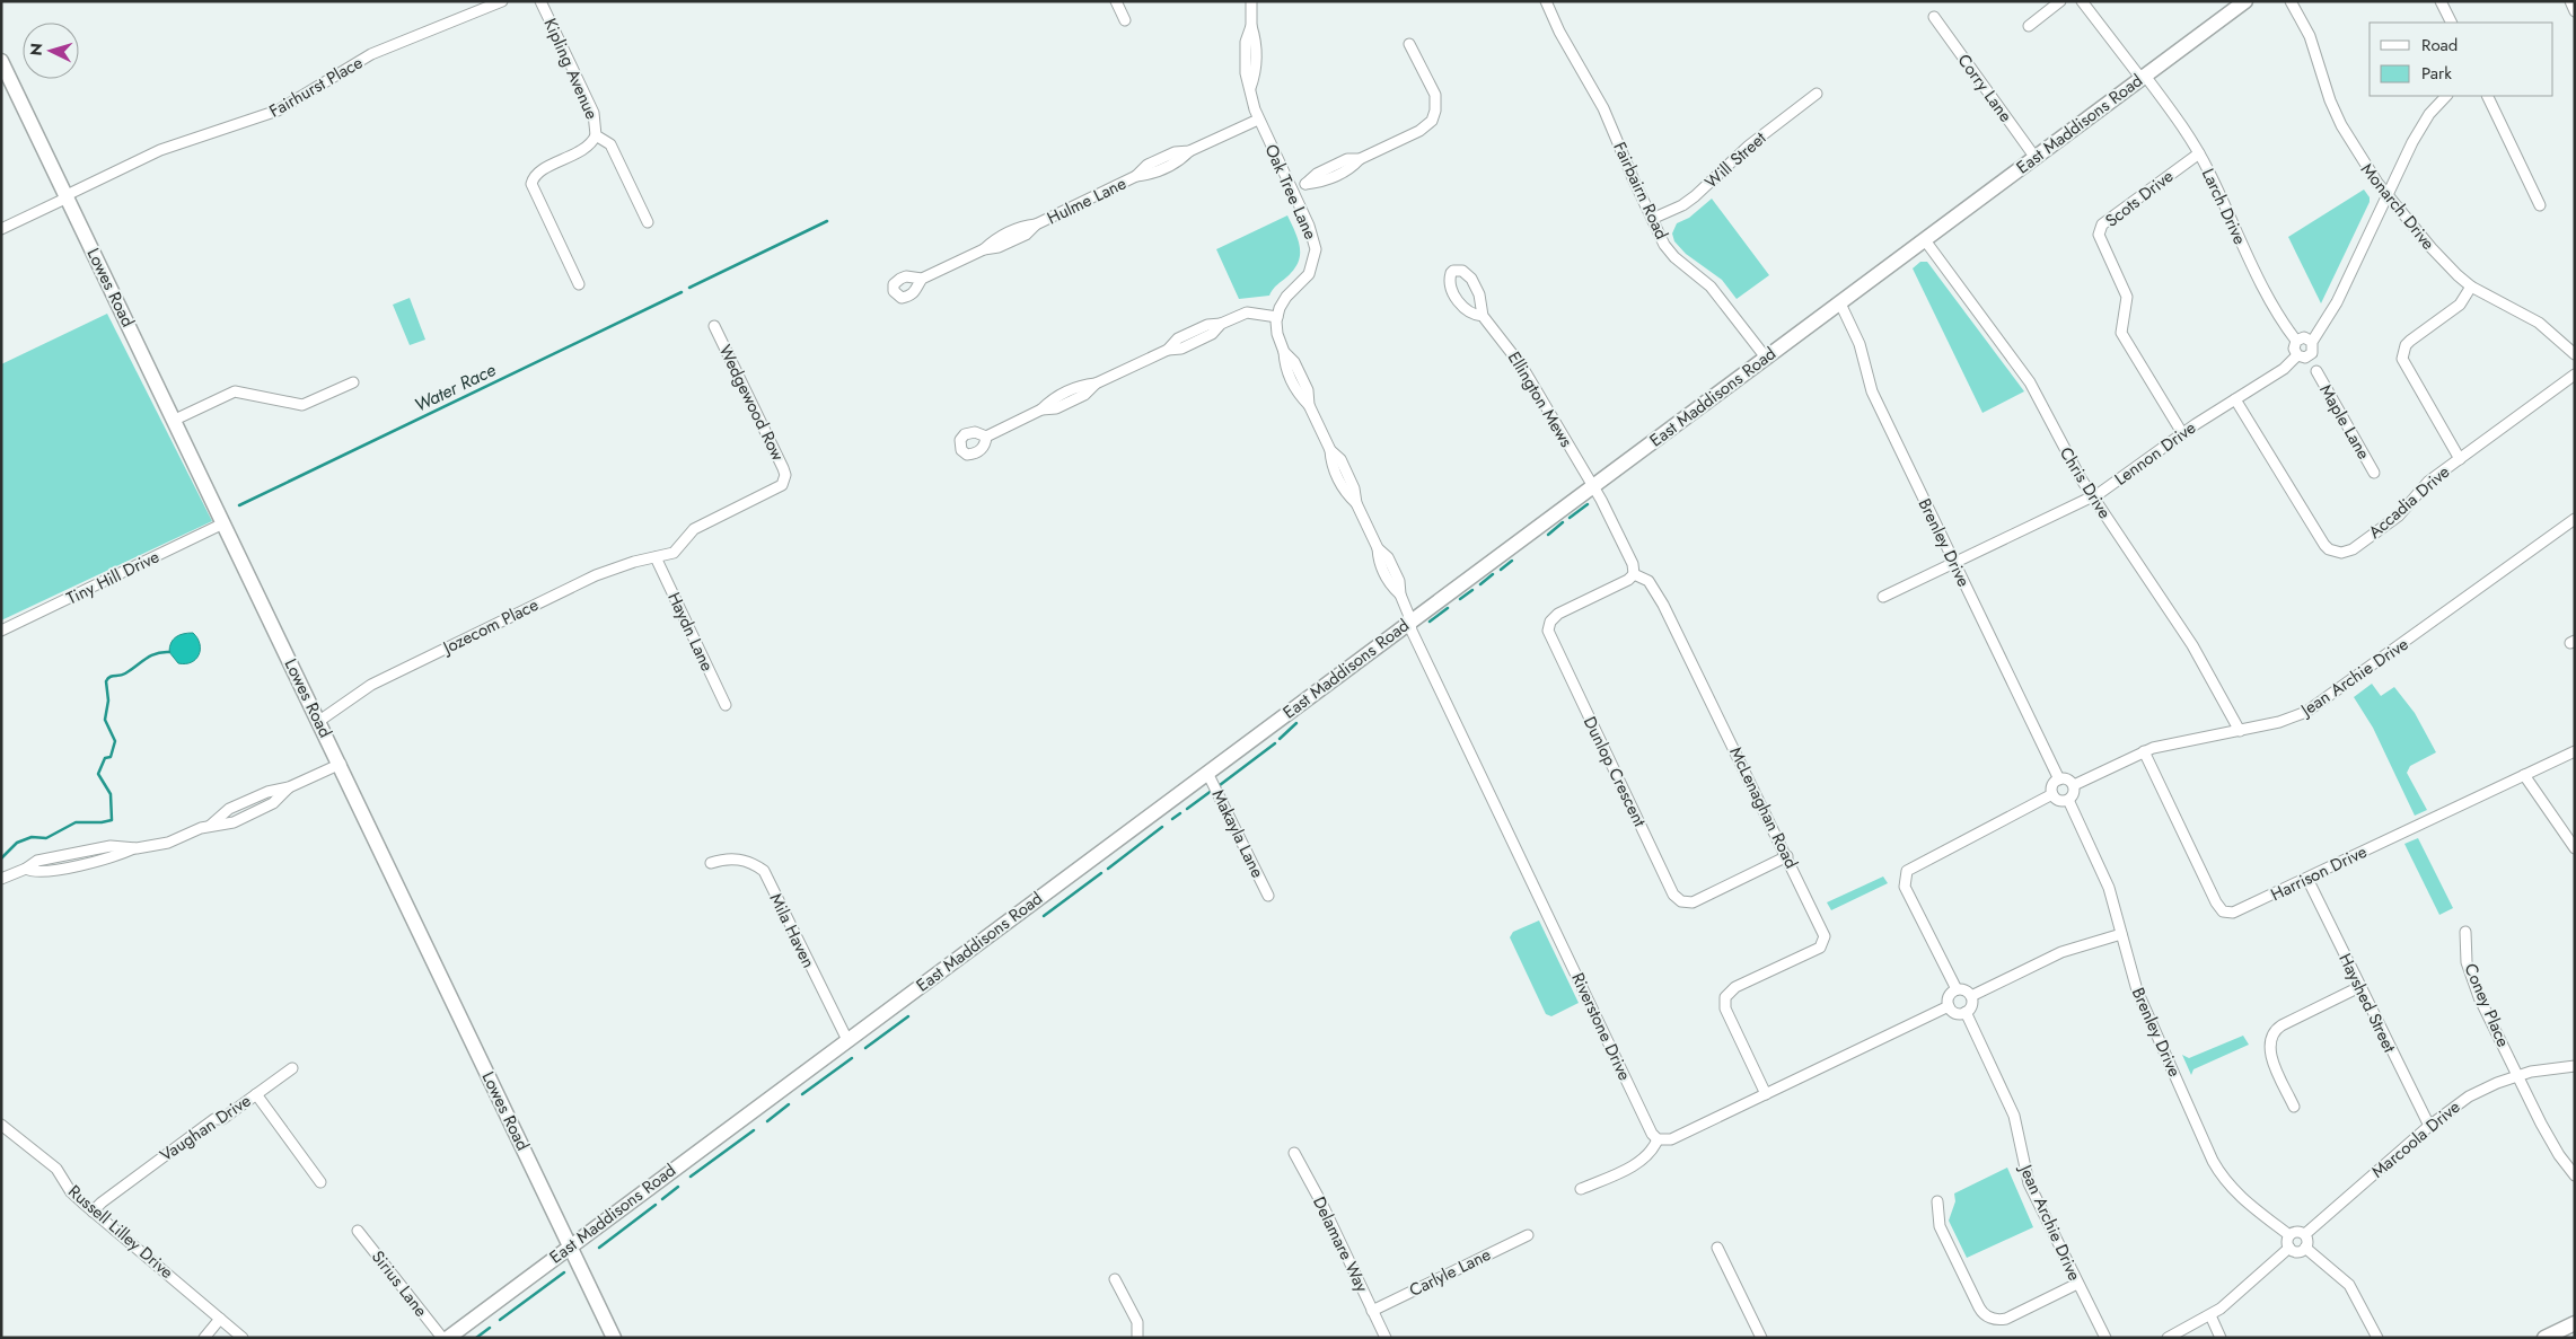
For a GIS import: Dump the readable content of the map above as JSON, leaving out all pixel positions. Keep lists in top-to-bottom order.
{
  "streets": {
    "street": [
      "Kipling Avenue",
      "Fairhurst Place",
      "Corry Lane",
      "East Maddisons Road",
      "Will Street",
      "Fairbairn Road",
      "Oak Tree Lane",
      "Scots Drive",
      "Hulme Lane",
      "Larch Drive",
      "Monarch Drive",
      "Lowes Road",
      "Ellington Mews",
      "Wedgewood Row",
      "Maple Lane",
      "Lennon Drive",
      "Chris Drive",
      "Accadia Drive",
      "Brenley Drive",
      "Tiny Hill Drive",
      "Jozecom Place",
      "Haydn Lane",
      "Jean Archie Drive",
      "Dunlop Crescent",
      "McLenaghan Road",
      "Makayla Lane",
      "Harrison Drive",
      "Mila Haven",
      "Hayshed Street",
      "Coney Place",
      "Riverstone Drive",
      "Vaughan Drive",
      "Marcoola Drive",
      "Russell Lilley Drive",
      "Delamare Way",
      "Carlyle Lane",
      "Sirius Lane"
    ]
  },
  "crossings": [
    ["Fairhurst Place", "Lowes Road"],
    ["Corry Lane", "East Maddisons Road"],
    ["East Maddisons Road", "Fairbairn Road"],
    ["East Maddisons Road", "Larch Drive"],
    ["East Maddisons Road", "Lowes Road"],
    ["East Maddisons Road", "Ellington Mews"],
    ["East Maddisons Road", "Chris Drive"],
    ["East Maddisons Road", "Brenley Drive"],
    ["East Maddisons Road", "Makayla Lane"],
    ["East Maddisons Road", "Mila Haven"],
    ["East Maddisons Road", "Riverstone Drive"],
    ["Will Street", "Fairbairn Road"],
    ["Oak Tree Lane", "Hulme Lane"],
    ["Scots Drive", "Larch Drive"],
    ["Scots Drive", "Lennon Drive"],
    ["Larch Drive", "Lennon Drive"],
    ["Monarch Drive", "Lennon Drive"],
    ["Lowes Road", "Tiny Hill Drive"],
    ["Lowes Road", "Jozecom Place"],
    ["Wedgewood Row", "Jozecom Place"],
    ["Lennon Drive", "Chris Drive"],
    ["Lennon Drive", "Accadia Drive"],
    ["Lennon Drive", "Brenley Drive"],
    ["Chris Drive", "Jean Archie Drive"],
    ["Brenley Drive", "Jean Archie Drive"],
    ["Brenley Drive", "Marcoola Drive"],
    ["Jozecom Place", "Haydn Lane"],
    ["Jean Archie Drive", "Harrison Drive"],
    ["Dunlop Crescent", "McLenaghan Road"],
    ["Harrison Drive", "Hayshed Street"],
    ["Hayshed Street", "Marcoola Drive"],
    ["Coney Place", "Marcoola Drive"],
    ["Vaughan Drive", "Russell Lilley Drive"],
    ["Delamare Way", "Carlyle Lane"]
  ],
  "water": ["Water Race"],
  "legend": ["Road", "Park"],
  "north": "left"
}
